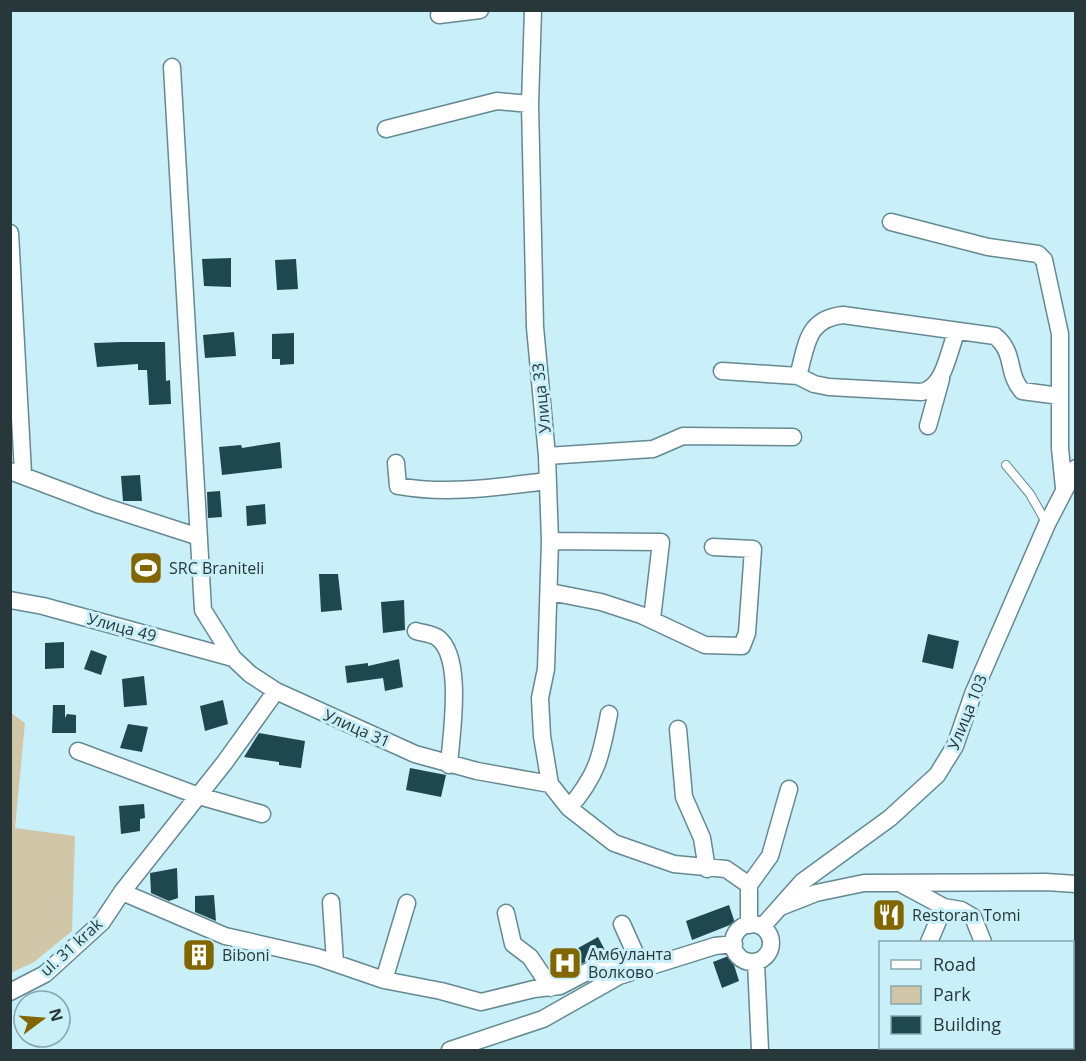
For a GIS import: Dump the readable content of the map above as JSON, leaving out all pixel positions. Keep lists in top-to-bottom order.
{
  "streets": {
    "street": [
      "Улица 33",
      "Улица 49",
      "Улица 103",
      "Улица 31",
      "ul. 31 krak"
    ]
  },
  "crossings": [
    ["Улица 33", "Улица 31"],
    ["Улица 49", "Улица 31"],
    ["Улица 31", "ul. 31 krak"]
  ],
  "places": {
    "sports": ["SRC Braniteli"],
    "restaurant": ["Restoran Tomi"],
    "building": ["Biboni"],
    "hospital": ["Амбуланта Волково"]
  },
  "legend": ["Road", "Park", "Building"],
  "north": "right"
}
